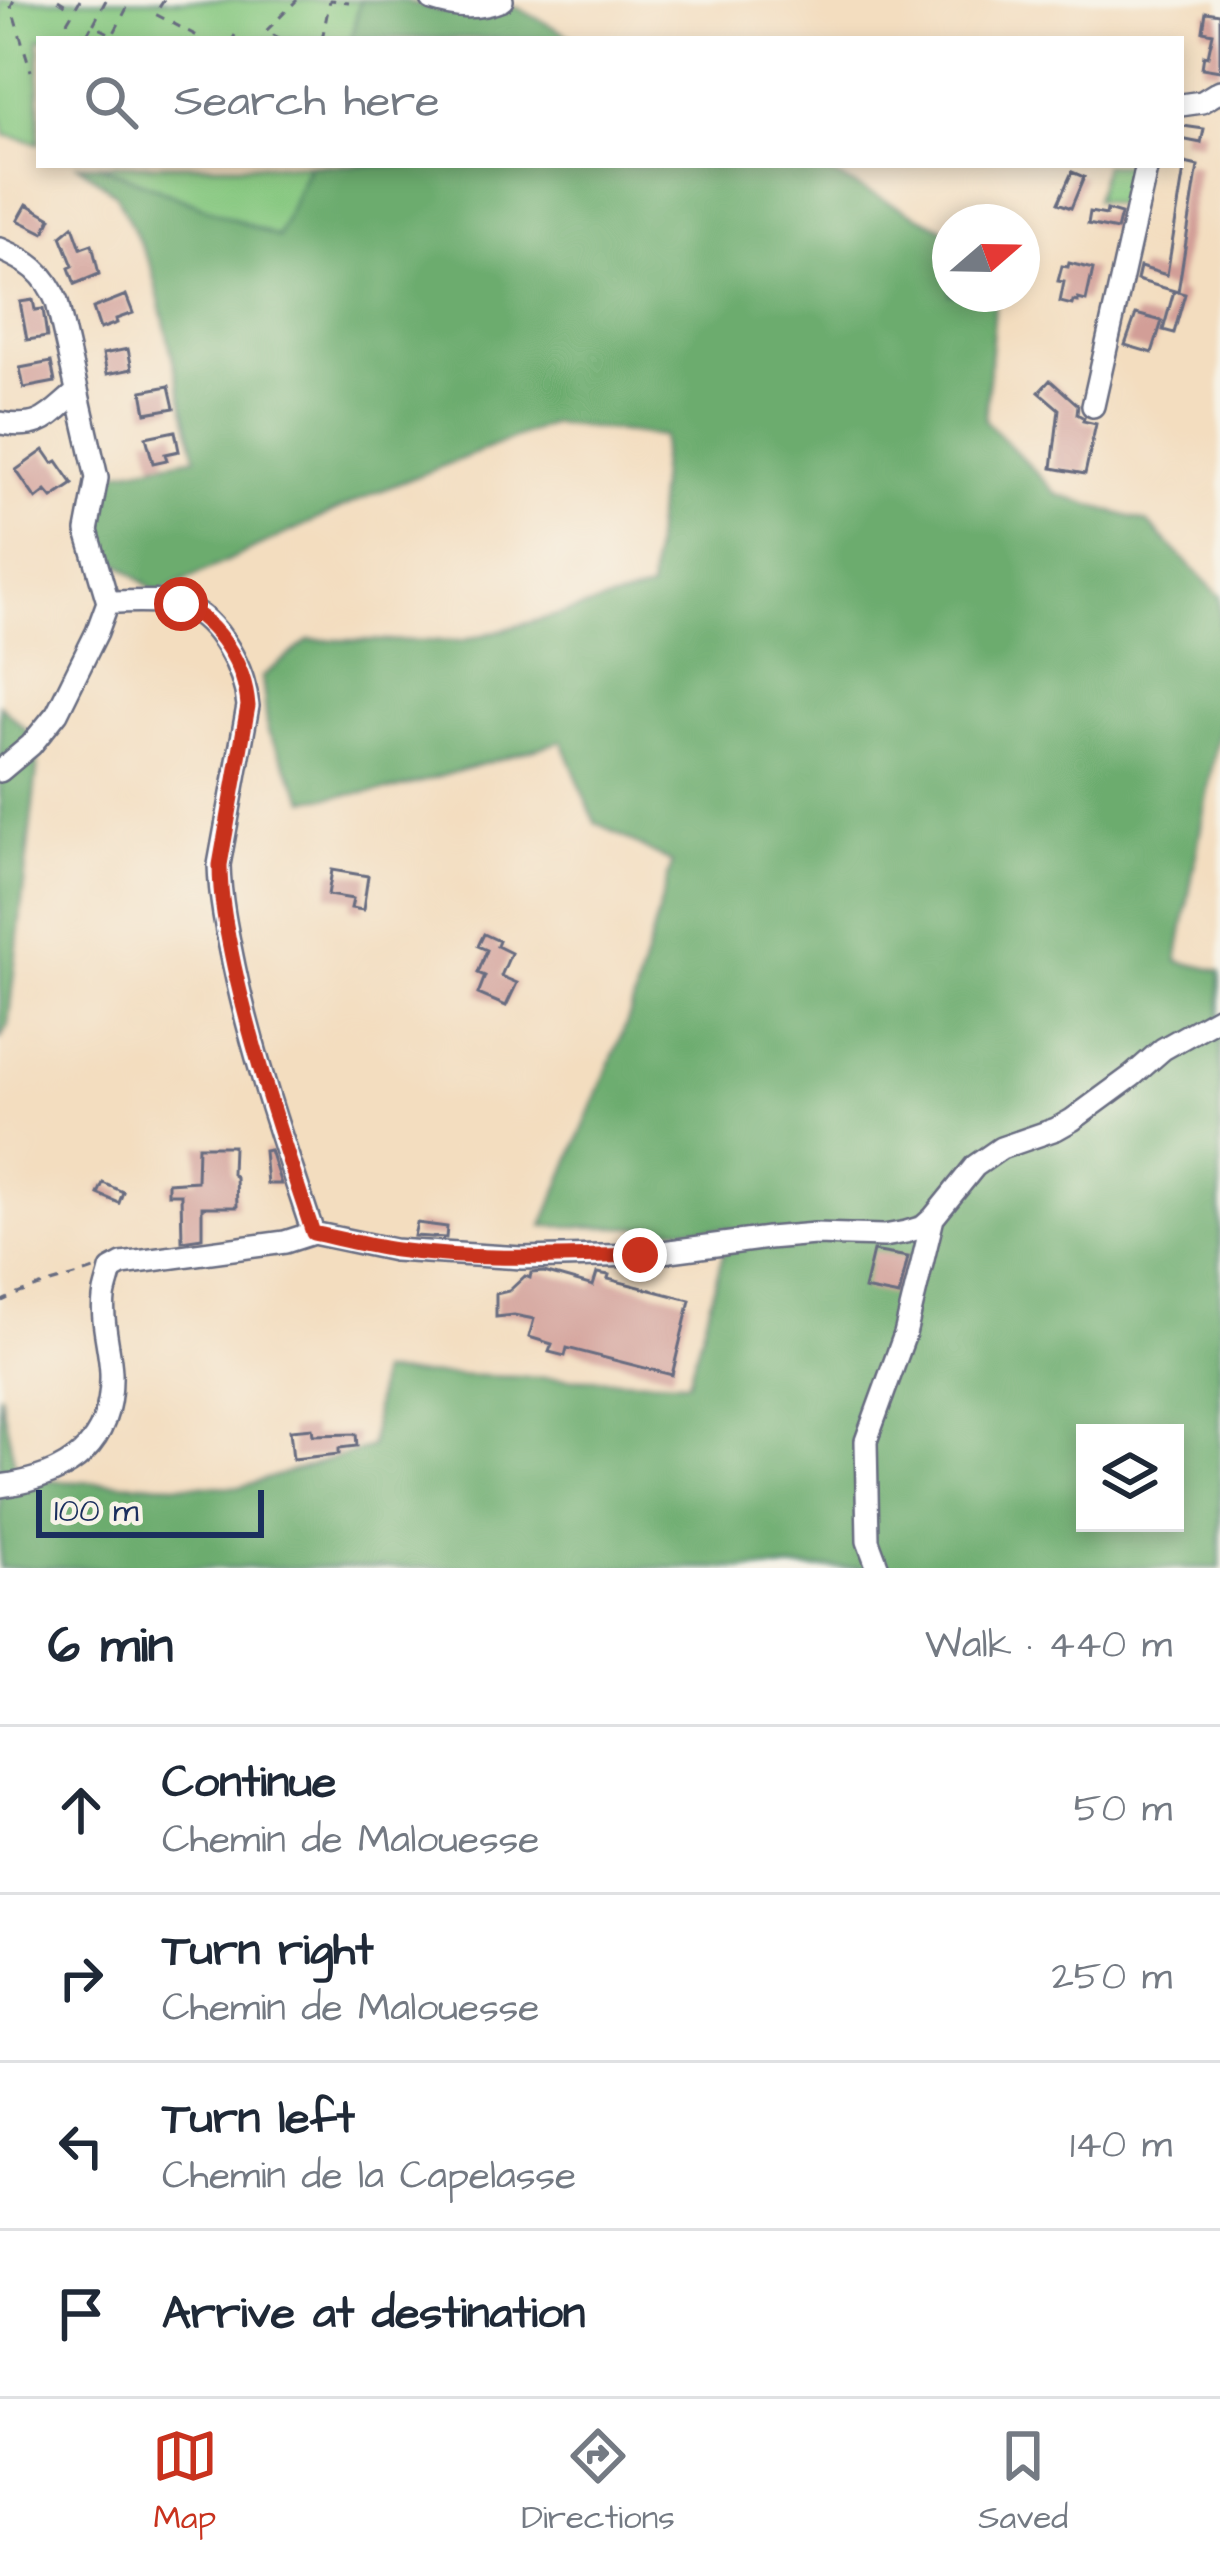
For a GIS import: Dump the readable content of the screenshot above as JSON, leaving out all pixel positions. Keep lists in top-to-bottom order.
{
  "scale_bar": "100 m",
  "north": "right",
  "page": {
    "search": "Search here",
    "scale": "100 m",
    "heading": ["6 min", "Walk · 440 m"],
    "list": [
      ["Continue", "Chemin de Malouesse", "50 m"],
      ["Turn right", "Chemin de Malouesse", "250 m"],
      ["Turn left", "Chemin de la Capelasse", "140 m"],
      "Arrive at destination"
    ],
    "nav": ["Map", "Directions", "Saved"]
  }
}
